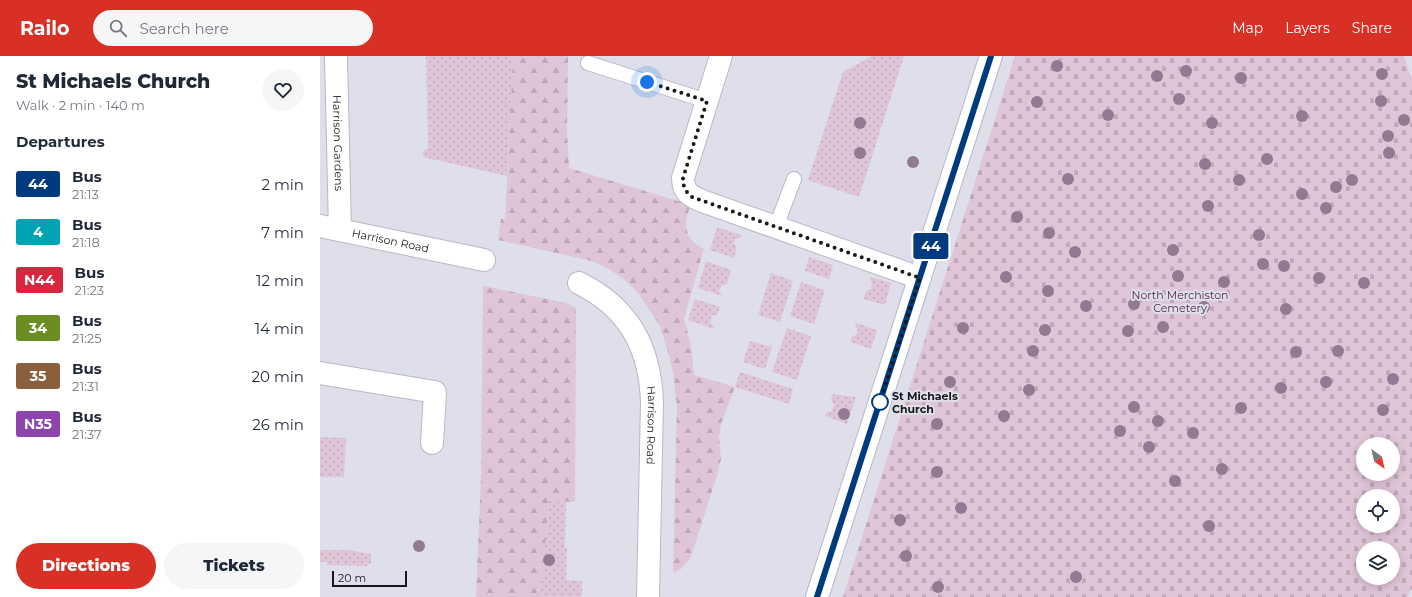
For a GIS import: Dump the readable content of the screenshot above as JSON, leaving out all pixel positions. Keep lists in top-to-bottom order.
{
  "streets": {
    "street": ["Harrison Gardens", "Harrison Road"]
  },
  "crossings": [
    ["Harrison Gardens", "Harrison Road"]
  ],
  "parks": ["North Merchiston Cemetery"],
  "places": ["St Michaels Church"],
  "lines": ["bus line 44"],
  "scale_bar": "20 m",
  "north": "bottom right",
  "page": {
    "header": "Railo",
    "search": "Search here",
    "nav": ["Map", "Layers", "Share"],
    "heading": [
      ["St Michaels Church", "Walk · 2 min · 140 m"],
      "Departures"
    ],
    "on_map": "44",
    "list": [
      {
        "mark": "44",
        "name": "Bus",
        "note": "21:13",
        "value": "2 min"
      },
      {
        "mark": "4",
        "name": "Bus",
        "note": "21:18",
        "value": "7 min"
      },
      {
        "mark": "N44",
        "name": "Bus",
        "note": "21:23",
        "value": "12 min"
      },
      {
        "mark": "34",
        "name": "Bus",
        "note": "21:25",
        "value": "14 min"
      },
      {
        "mark": "35",
        "name": "Bus",
        "note": "21:31",
        "value": "20 min"
      },
      {
        "mark": "N35",
        "name": "Bus",
        "note": "21:37",
        "value": "26 min"
      }
    ],
    "buttons": ["Directions", "Tickets"],
    "scale": "20 m"
  }
}
